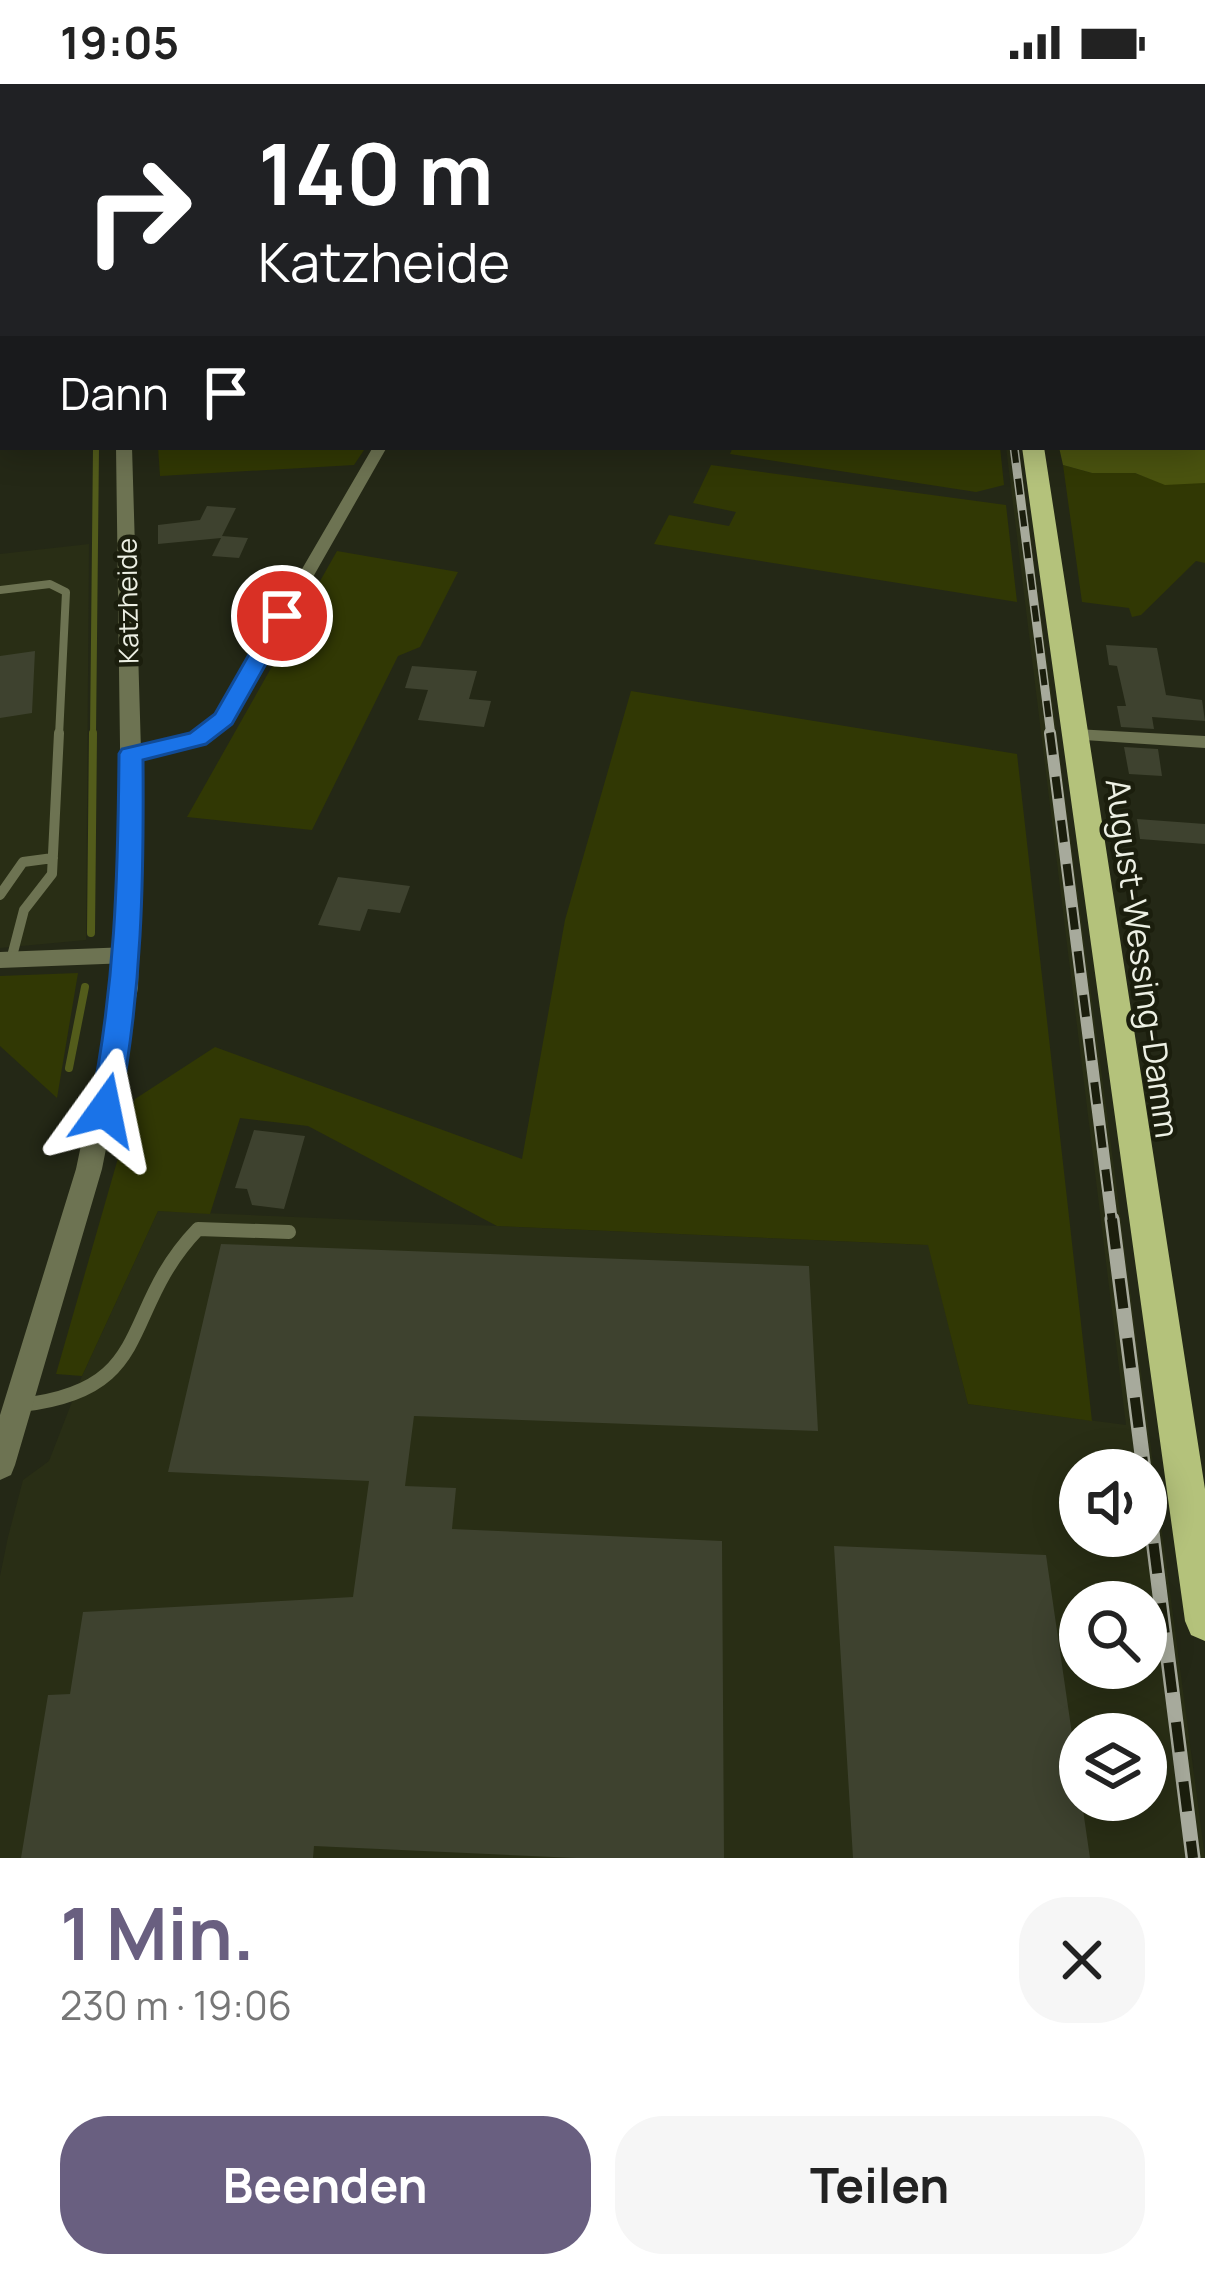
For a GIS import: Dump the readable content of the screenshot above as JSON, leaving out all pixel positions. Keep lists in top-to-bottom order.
{
  "streets": {
    "main road": ["August-Wessing-Damm"],
    "street": ["Katzheide"]
  },
  "page": {
    "status": "19:05",
    "turn": ["140 m", "Katzheide"],
    "then": "Dann",
    "heading": ["1 Min.", "230 m · 19:06"],
    "buttons": ["Beenden", "Teilen"]
  }
}
